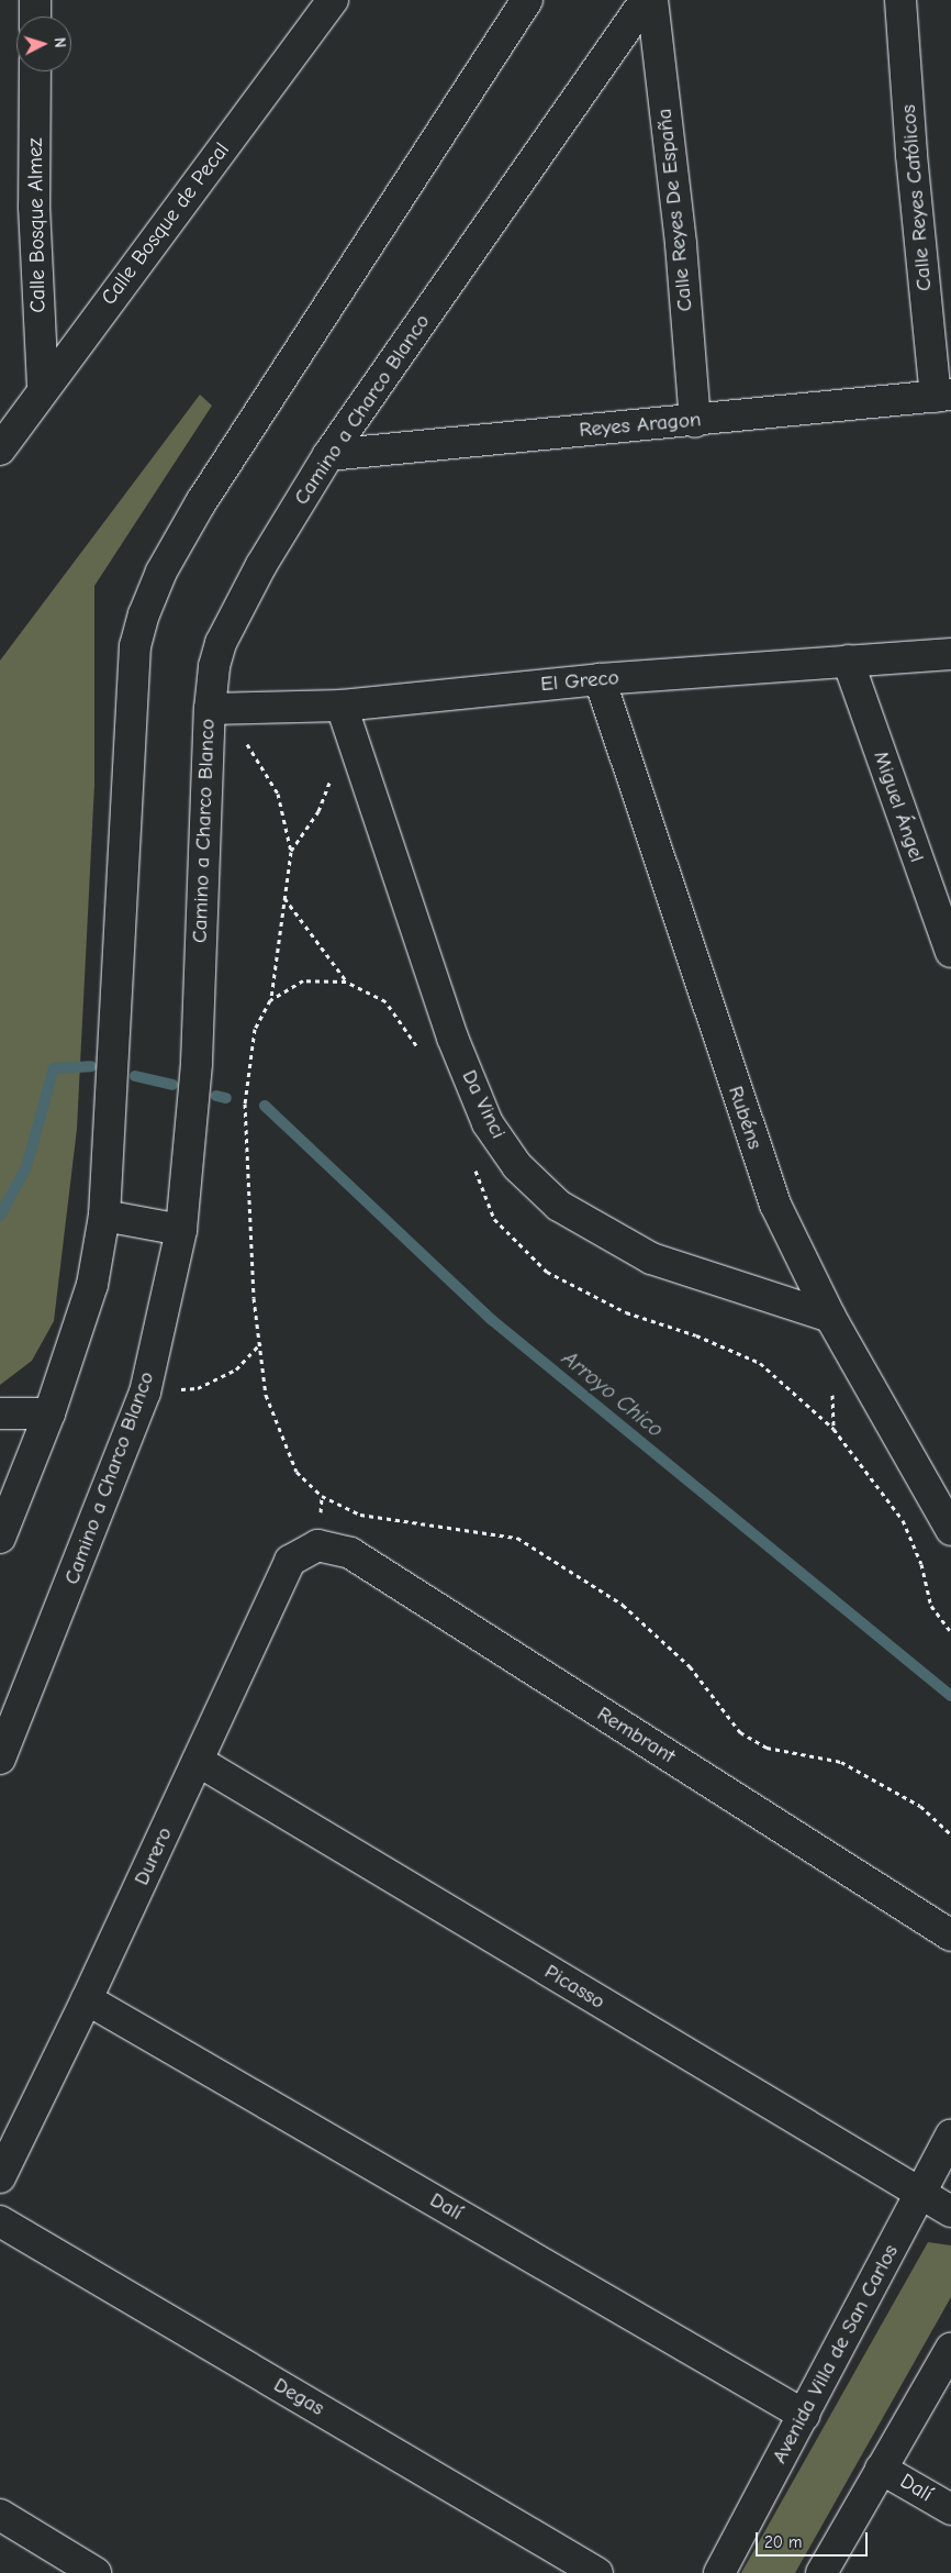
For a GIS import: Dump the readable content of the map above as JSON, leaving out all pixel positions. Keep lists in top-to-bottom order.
{
  "streets": {
    "street": [
      "Calle Reyes Católicos",
      "Calle Reyes De España",
      "Calle Bosque de Pecal",
      "Calle Bosque Almez",
      "Camino a Charco Blanco",
      "Reyes Aragon",
      "El Greco",
      "Miguel Ángel",
      "Da Vinci",
      "Rubéns",
      "Rembrant",
      "Durero",
      "Picasso",
      "Dalí",
      "Avenida Villa de San Carlos",
      "Degas"
    ]
  },
  "crossings": [
    ["Calle Reyes Católicos", "Reyes Aragon"],
    ["Calle Reyes De España", "Reyes Aragon"],
    ["Calle Bosque de Pecal", "Calle Bosque Almez"],
    ["Camino a Charco Blanco", "Reyes Aragon"],
    ["Camino a Charco Blanco", "El Greco"],
    ["El Greco", "Miguel Ángel"],
    ["El Greco", "Da Vinci"],
    ["El Greco", "Rubéns"],
    ["Da Vinci", "Rubéns"],
    ["Rembrant", "Durero"],
    ["Durero", "Picasso"],
    ["Durero", "Dalí"],
    ["Picasso", "Avenida Villa de San Carlos"],
    ["Dalí", "Avenida Villa de San Carlos"]
  ],
  "water": ["Arroyo Chico"],
  "scale_bar": "20 m",
  "north": "right"
}
